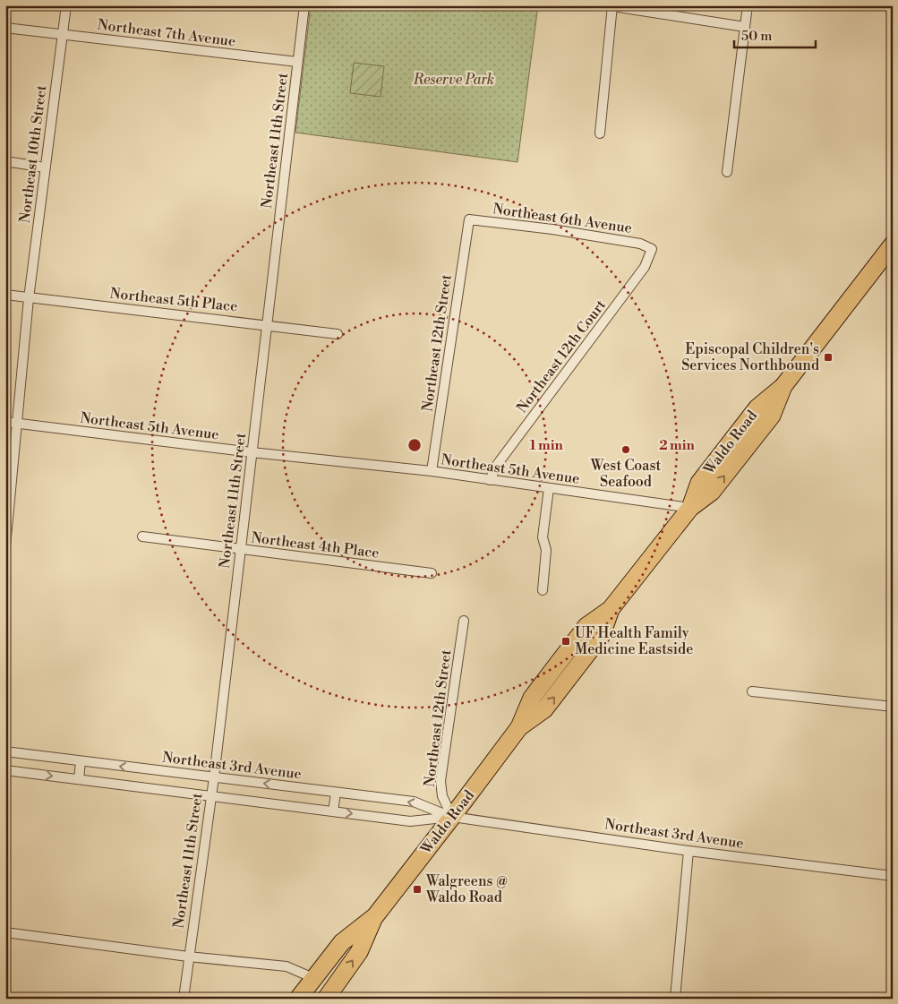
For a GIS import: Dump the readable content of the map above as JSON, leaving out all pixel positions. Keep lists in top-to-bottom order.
{
  "streets": {
    "highway": ["Waldo Road"],
    "street": [
      "Northeast 7th Avenue",
      "Northeast 11th Street",
      "Northeast 10th Street",
      "Northeast 6th Avenue",
      "Northeast 5th Place",
      "Northeast 12th Street",
      "Northeast 12th Court",
      "Northeast 5th Avenue",
      "Northeast 4th Place",
      "Northeast 3rd Avenue"
    ]
  },
  "crossings": [
    ["Northeast 7th Avenue", "Northeast 11th Street"],
    ["Northeast 7th Avenue", "Northeast 10th Street"],
    ["Northeast 11th Street", "Northeast 5th Place"],
    ["Northeast 11th Street", "Northeast 5th Avenue"],
    ["Northeast 11th Street", "Northeast 4th Place"],
    ["Northeast 11th Street", "Northeast 3rd Avenue"],
    ["Northeast 10th Street", "Northeast 5th Place"],
    ["Northeast 10th Street", "Northeast 5th Avenue"],
    ["Northeast 6th Avenue", "Northeast 12th Street"],
    ["Northeast 6th Avenue", "Northeast 12th Court"],
    ["Northeast 12th Street", "Northeast 5th Avenue"],
    ["Northeast 12th Street", "Waldo Road"],
    ["Northeast 12th Street", "Northeast 3rd Avenue"],
    ["Northeast 12th Court", "Northeast 5th Avenue"],
    ["Northeast 5th Avenue", "Waldo Road"],
    ["Waldo Road", "Northeast 3rd Avenue"]
  ],
  "parks": ["Reserve Park"],
  "places": {
    "transit": ["Episcopal Children's Services Northbound", "UF Health Family Medicine Eastside", "Walgreens @ Waldo Road"],
    "other": ["West Coast Seafood"]
  },
  "scale_bar": "50 m",
  "rings": ["1 min", "2 min"]
}
